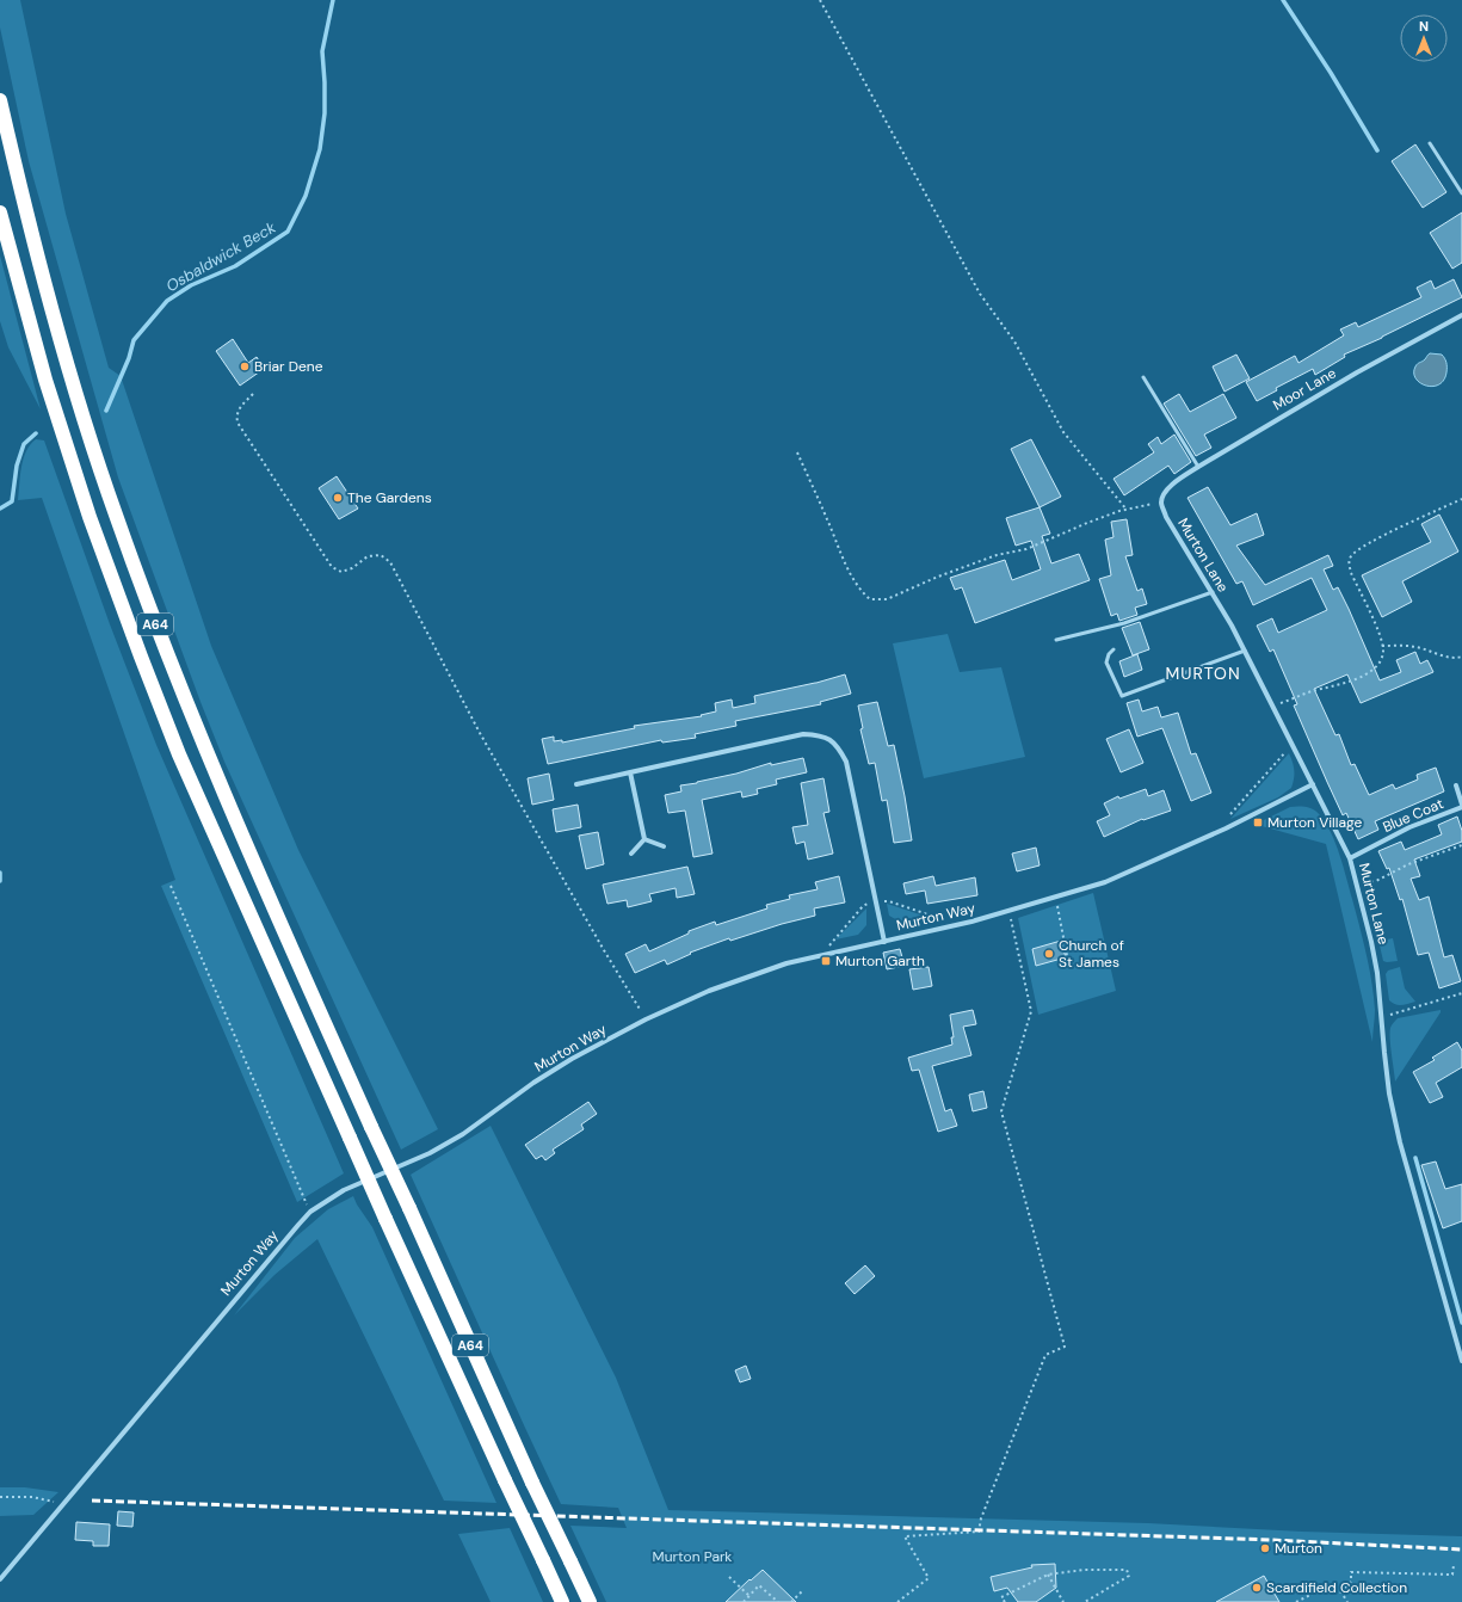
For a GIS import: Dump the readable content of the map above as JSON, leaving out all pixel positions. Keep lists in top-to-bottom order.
{
  "streets": {
    "highway": ["A64"],
    "street": [
      "Moor Lane",
      "Murton Lane",
      "Blue Coat",
      "Murton Way"
    ]
  },
  "crossings": [
    ["Moor Lane", "Murton Lane"],
    ["Murton Lane", "Blue Coat"],
    ["Murton Lane", "Murton Way"]
  ],
  "districts": ["MURTON"],
  "water": ["Osbaldwick Beck"],
  "parks": ["Murton Park"],
  "places": {
    "other": [
      "Briar Dene",
      "The Gardens",
      "Church of St James",
      "Murton",
      "Scardifield Collection"
    ],
    "transit": ["Murton Village", "Murton Garth"]
  },
  "north": "top"
}
